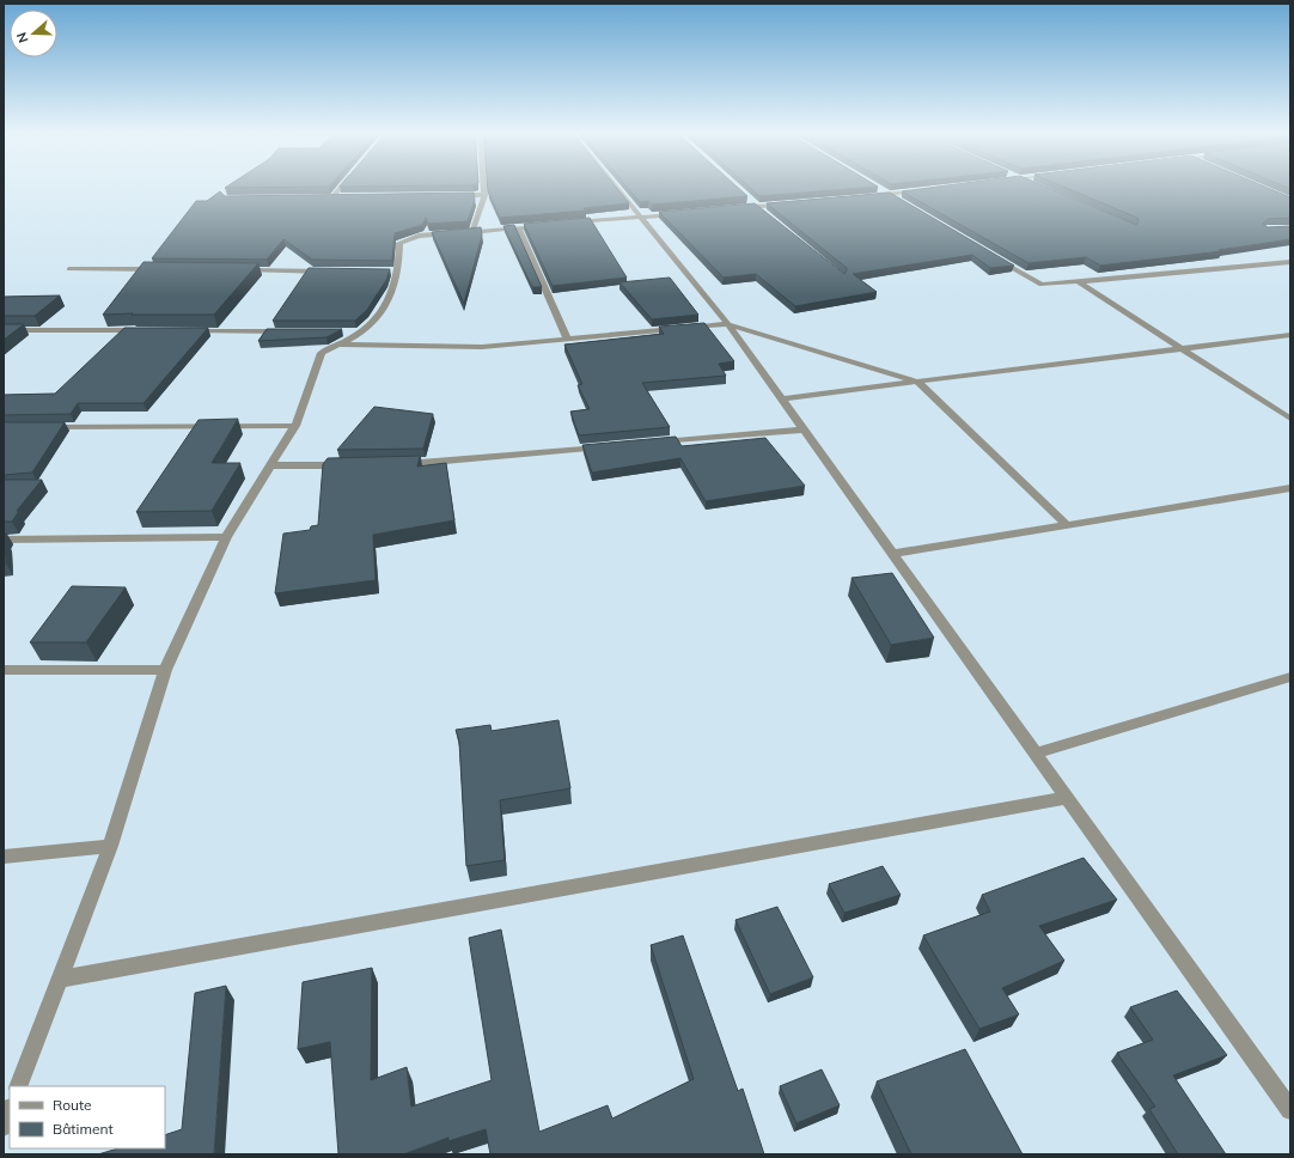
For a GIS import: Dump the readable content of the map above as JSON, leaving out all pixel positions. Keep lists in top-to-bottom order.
{
  "legend": ["Route", "Bâtiment"],
  "north": "left"
}
